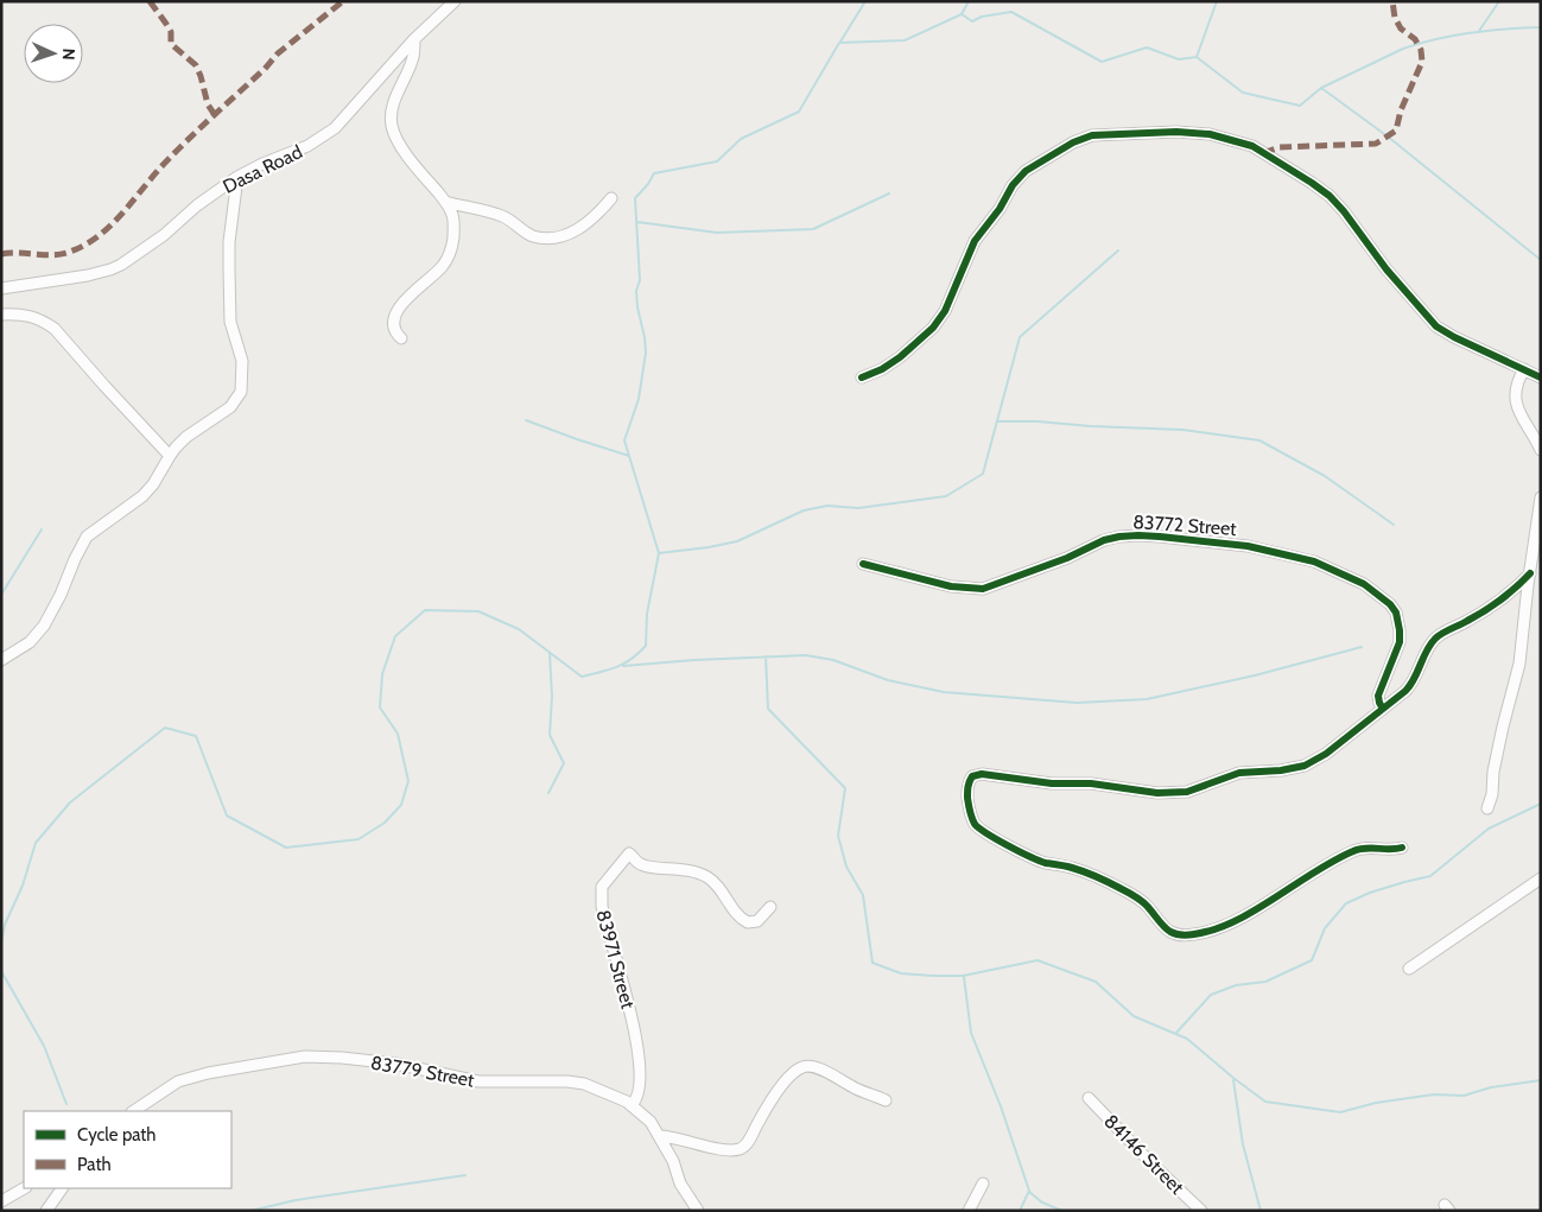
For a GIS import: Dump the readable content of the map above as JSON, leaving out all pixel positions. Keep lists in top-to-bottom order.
{
  "streets": {
    "street": [
      "Dasa Road",
      "83772 Street",
      "83971 Street",
      "83779 Street",
      "84146 Street"
    ]
  },
  "crossings": [
    ["83971 Street", "83779 Street"]
  ],
  "legend": ["Cycle path", "Path"],
  "north": "right"
}
